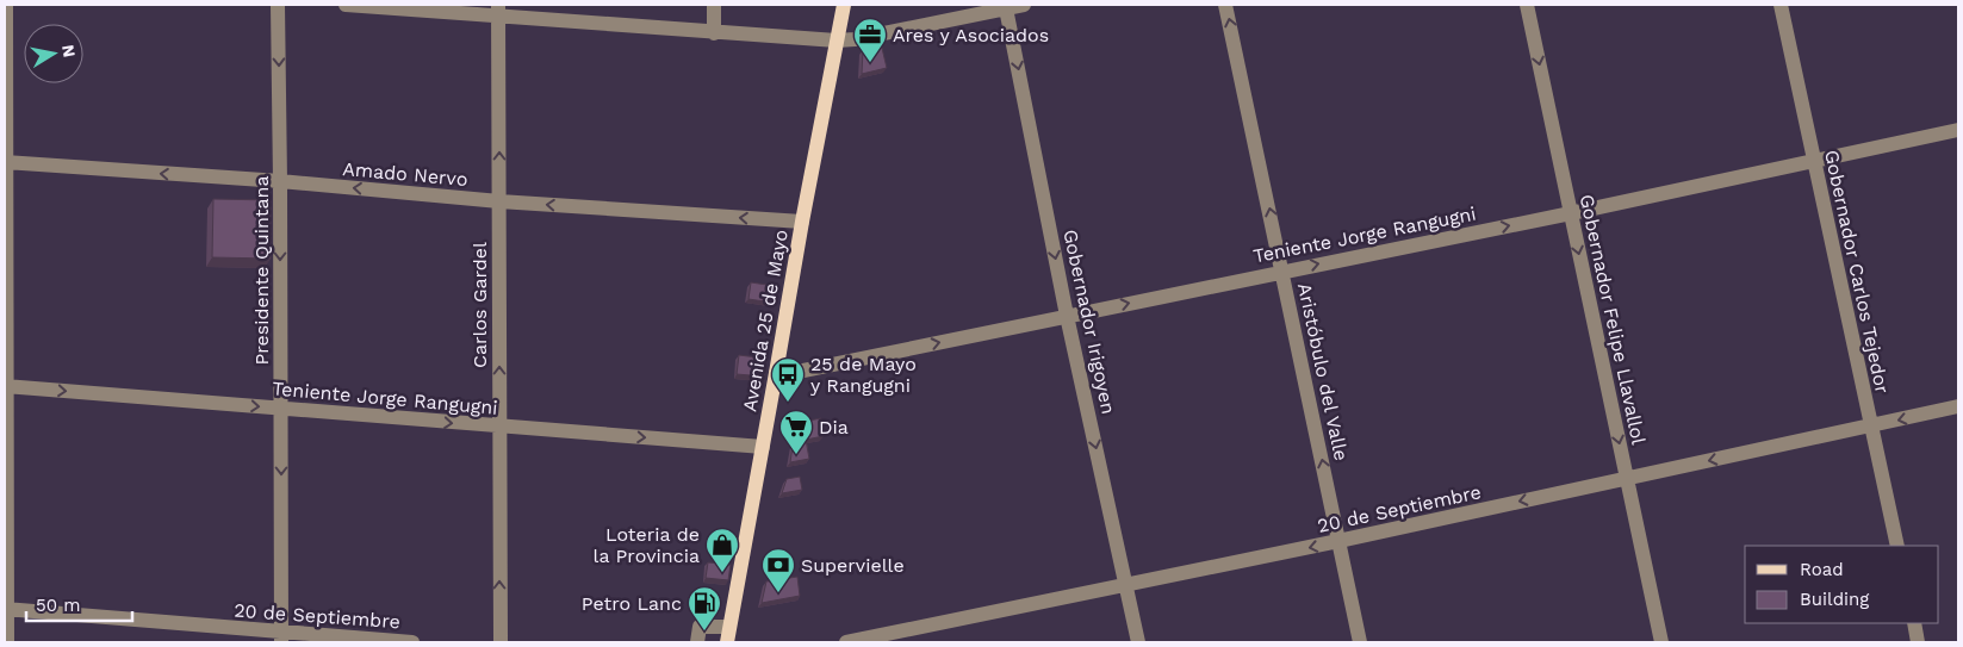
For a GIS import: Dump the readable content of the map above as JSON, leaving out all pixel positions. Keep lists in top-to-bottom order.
{
  "streets": {
    "main road": ["Avenida 25 de Mayo"],
    "street": [
      "Amado Nervo",
      "Teniente Jorge Rangugni",
      "Presidente Quintana",
      "Gobernador Carlos Tejedor",
      "Carlos Gardel",
      "Gobernador Felipe Llavallol",
      "Gobernador Irigoyen",
      "Aristóbulo del Valle",
      "20 de Septiembre"
    ]
  },
  "crossings": [
    ["Amado Nervo", "Presidente Quintana"],
    ["Amado Nervo", "Carlos Gardel"],
    ["Amado Nervo", "Avenida 25 de Mayo"],
    ["Teniente Jorge Rangugni", "Presidente Quintana"],
    ["Teniente Jorge Rangugni", "Gobernador Carlos Tejedor"],
    ["Teniente Jorge Rangugni", "Carlos Gardel"],
    ["Teniente Jorge Rangugni", "Gobernador Felipe Llavallol"],
    ["Teniente Jorge Rangugni", "Avenida 25 de Mayo"],
    ["Teniente Jorge Rangugni", "Gobernador Irigoyen"],
    ["Teniente Jorge Rangugni", "Aristóbulo del Valle"],
    ["Presidente Quintana", "20 de Septiembre"],
    ["Gobernador Carlos Tejedor", "20 de Septiembre"],
    ["Gobernador Felipe Llavallol", "20 de Septiembre"],
    ["Gobernador Irigoyen", "20 de Septiembre"],
    ["Aristóbulo del Valle", "20 de Septiembre"]
  ],
  "one_way": [
    "Amado Nervo",
    "Teniente Jorge Rangugni",
    "Presidente Quintana",
    "Carlos Gardel",
    "Gobernador Felipe Llavallol",
    "Gobernador Irigoyen",
    "Aristóbulo del Valle",
    "20 de Septiembre"
  ],
  "places": {
    "office": ["Ares y Asociados"],
    "bus stop": ["25 de Mayo y Rangugni"],
    "supermarket": ["Dia"],
    "shop": ["Loteria de la Provincia"],
    "bank": ["Supervielle"],
    "fuel station": ["Petro Lanc"]
  },
  "legend": ["Road", "Building"],
  "scale_bar": "50 m",
  "north": "right"
}
